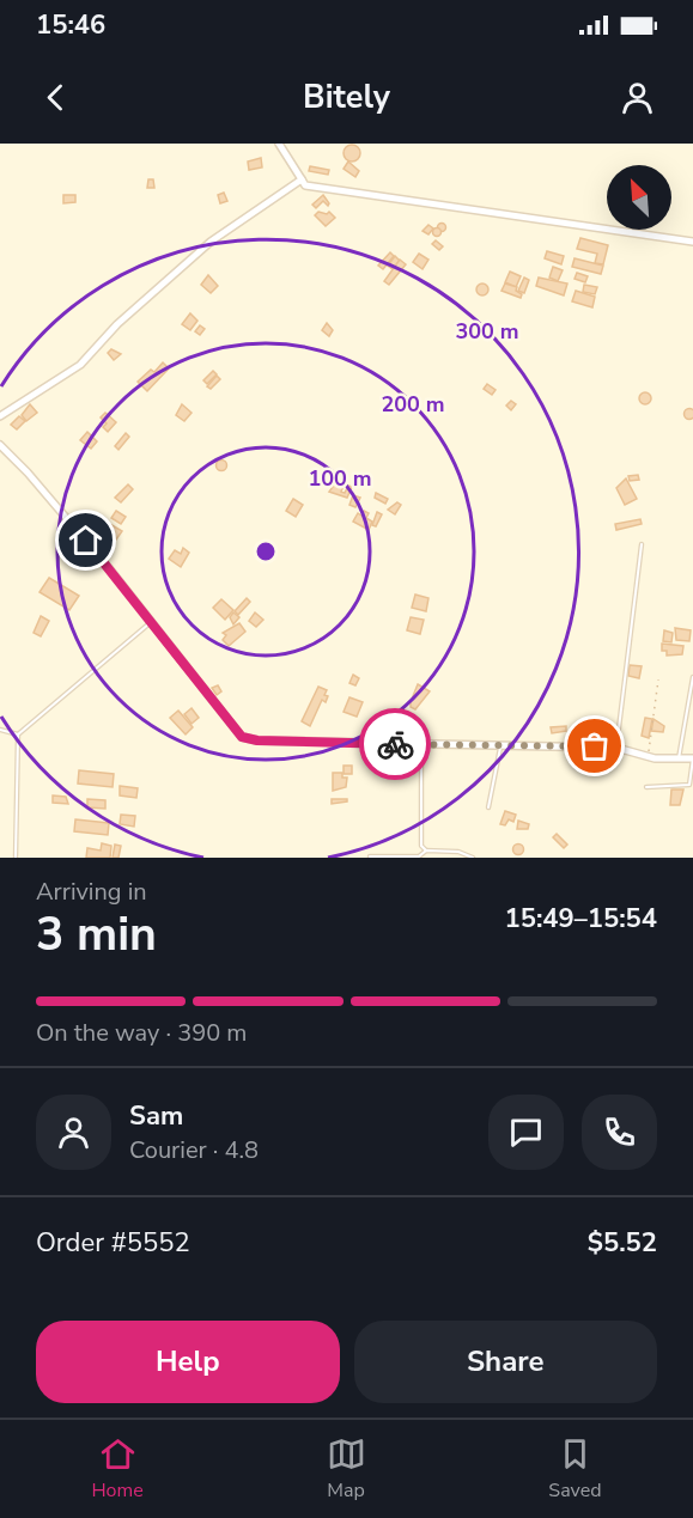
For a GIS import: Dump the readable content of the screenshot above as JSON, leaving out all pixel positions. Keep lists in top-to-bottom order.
{
  "north": "top left",
  "page": {
    "status": "15:46",
    "header": "Bitely",
    "heading": ["3 min", "Arriving in", "15:49–15:54"],
    "panel": [
      "Sam",
      "Courier · 4.8",
      "Order #5552",
      "$5.52"
    ],
    "bar": "On the way · 390 m",
    "buttons": ["Help", "Share"],
    "tabs": ["Home", "Map", "Saved"]
  },
  "rings": ["300 m", "200 m", "100 m"]
}
